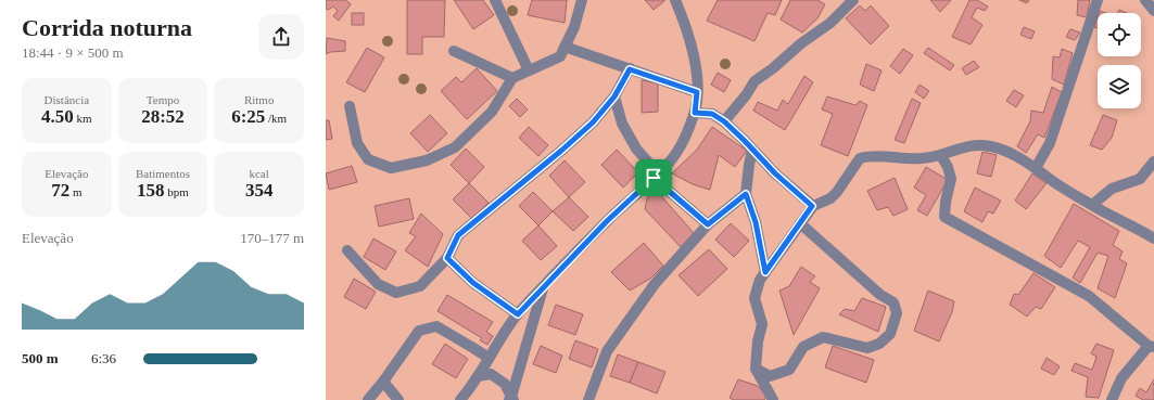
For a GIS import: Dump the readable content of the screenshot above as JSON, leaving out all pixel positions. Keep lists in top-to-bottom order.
{
  "page": {
    "heading": ["Corrida noturna", "18:44 · 9 × 500 m"],
    "stats": [
      ["Distância", "4.50 km"],
      ["Tempo", "28:52"],
      ["Ritmo", "6:25 /km"],
      ["Elevação", "72 m"],
      ["Batimentos", "158 bpm"],
      ["kcal", "354"]
    ],
    "chart": ["Elevação", "170–177 m"],
    "list": [
      {
        "name": "500 m",
        "note": "6:36"
      }
    ]
  }
}
